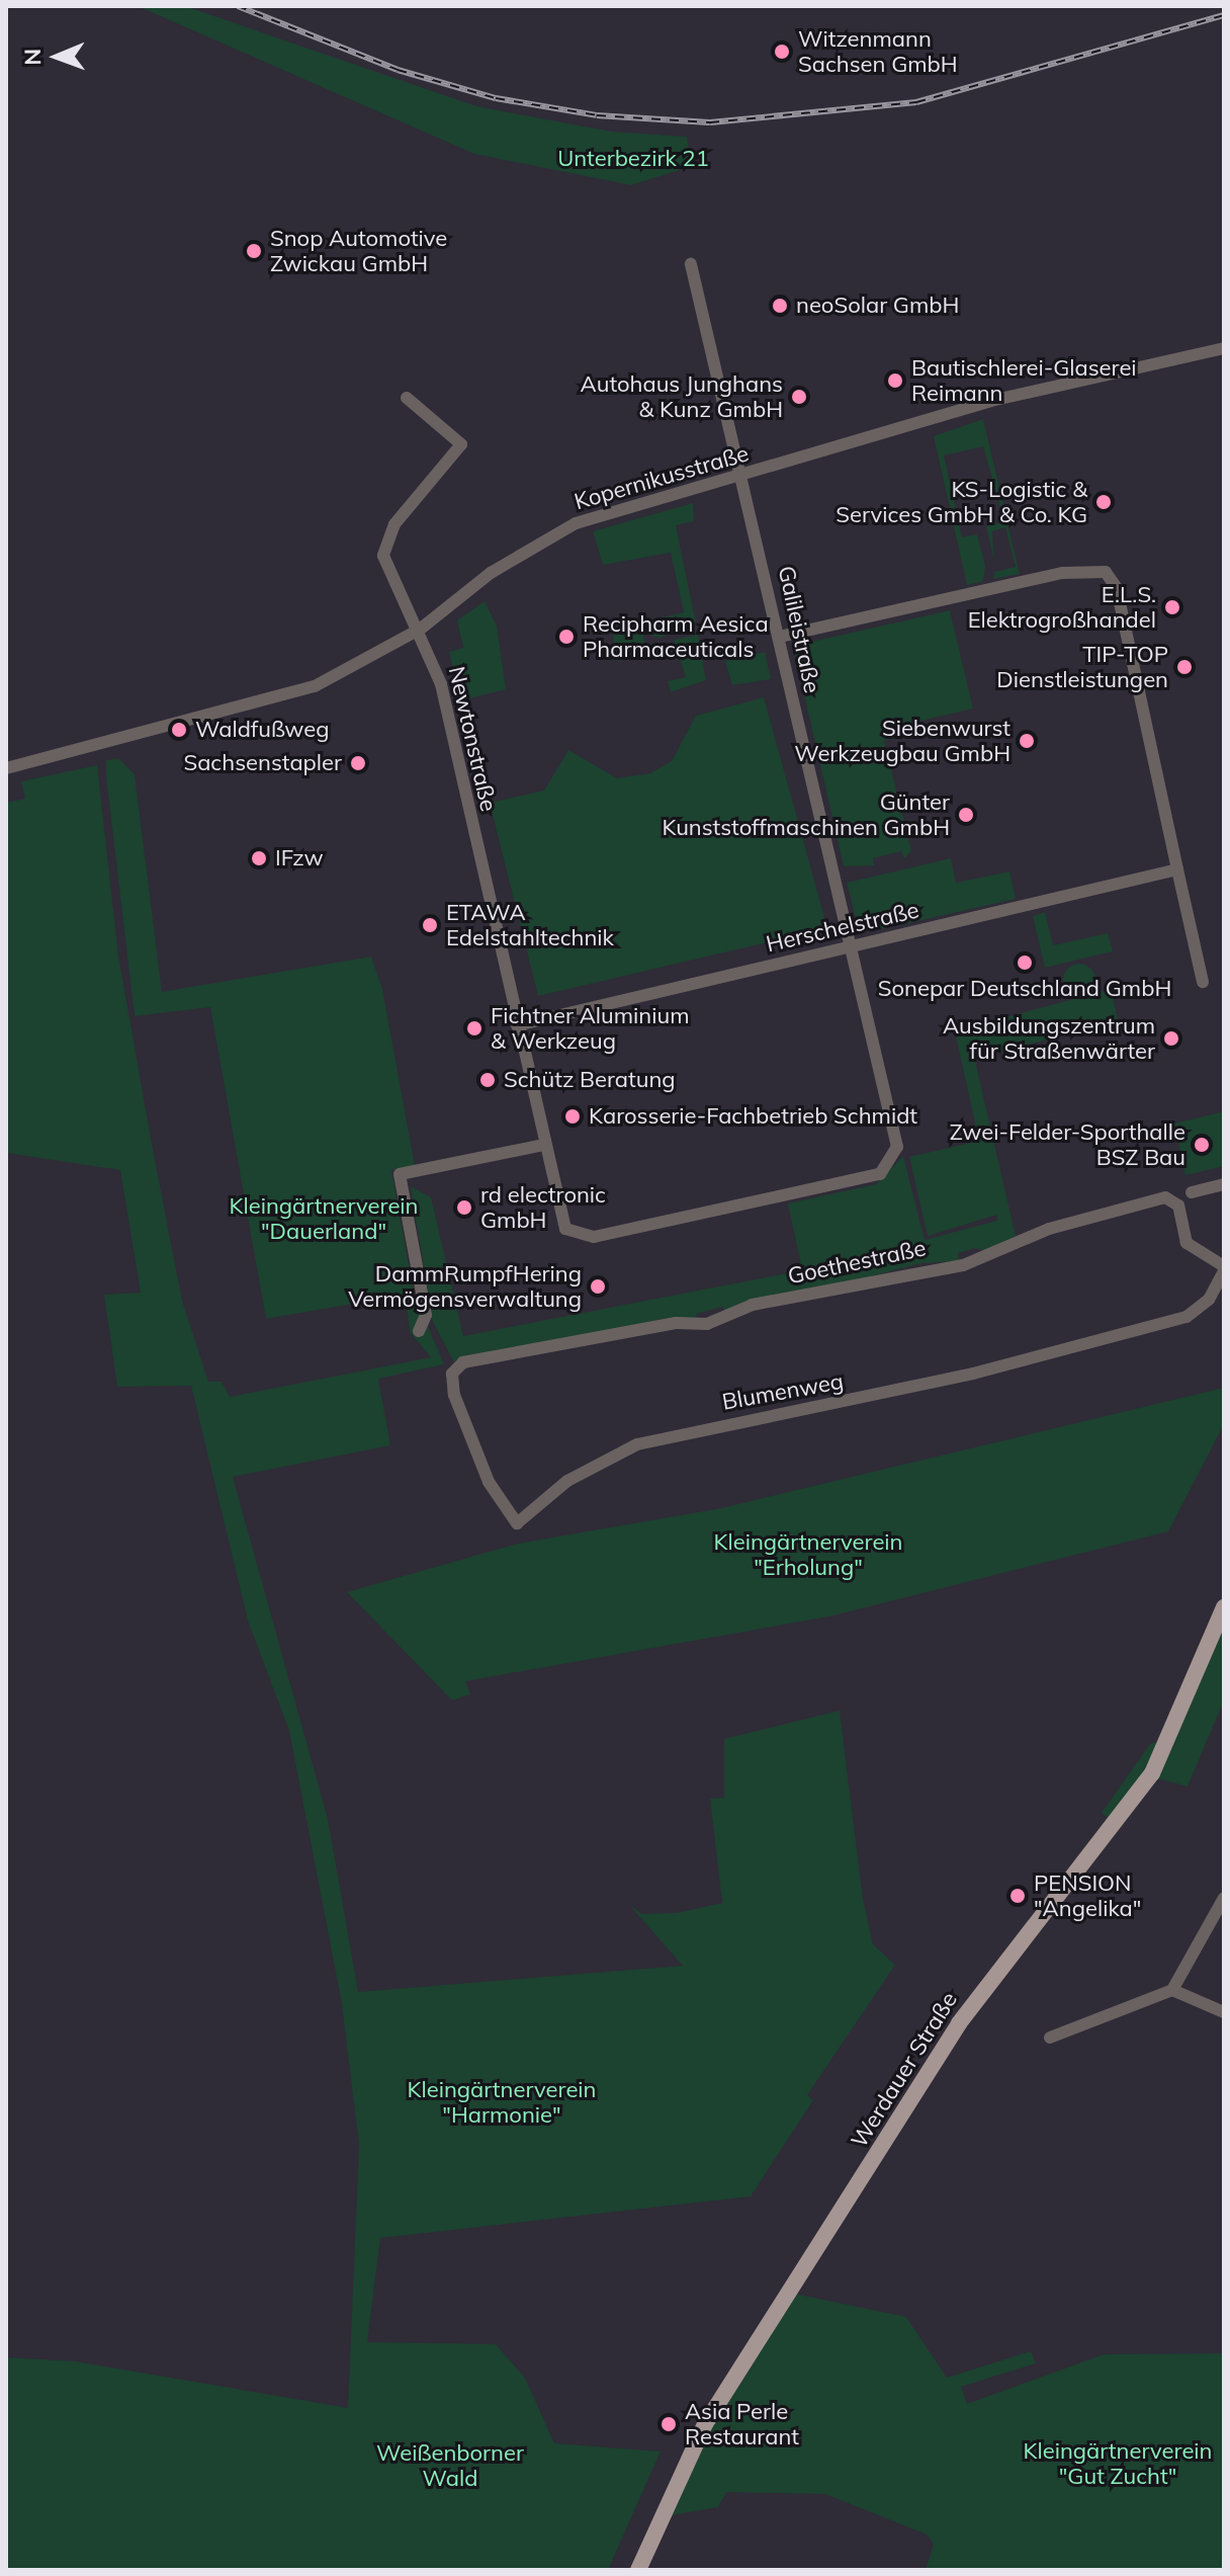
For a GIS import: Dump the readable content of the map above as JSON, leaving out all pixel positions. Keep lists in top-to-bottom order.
{
  "streets": {
    "main road": ["Werdauer Straße"],
    "street": [
      "Kopernikusstraße",
      "Galileistraße",
      "Newtonstraße",
      "Herschelstraße",
      "Goethestraße",
      "Blumenweg"
    ]
  },
  "crossings": [
    ["Kopernikusstraße", "Galileistraße"],
    ["Kopernikusstraße", "Newtonstraße"],
    ["Galileistraße", "Newtonstraße"],
    ["Galileistraße", "Herschelstraße"],
    ["Newtonstraße", "Herschelstraße"],
    ["Goethestraße", "Blumenweg"]
  ],
  "parks": [
    "Unterbezirk 21",
    "Kleingärtnerverein \"Dauerland\"",
    "Kleingärtnerverein \"Erholung\"",
    "Kleingärtnerverein \"Harmonie\"",
    "Kleingärtnerverein \"Gut Zucht\"",
    "Weißenborner Wald"
  ],
  "places": [
    "Witzenmann Sachsen GmbH",
    "Snop Automotive Zwickau GmbH",
    "neoSolar GmbH",
    "Bautischlerei-Glaserei Reimann",
    "Autohaus Junghans & Kunz GmbH",
    "KS-Logistic & Services GmbH & Co. KG",
    "E.L.S. Elektrogroßhandel",
    "Recipharm Aesica Pharmaceuticals",
    "TIP-TOP Dienstleistungen",
    "Waldfußweg",
    "Siebenwurst Werkzeugbau GmbH",
    "Sachsenstapler",
    "Günter Kunststoffmaschinen GmbH",
    "IFzw",
    "ETAWA Edelstahltechnik",
    "Sonepar Deutschland GmbH",
    "Fichtner Aluminium & Werkzeug",
    "Ausbildungszentrum für Straßenwärter",
    "Schütz Beratung",
    "Karosserie-Fachbetrieb Schmidt",
    "Zwei-Felder-Sporthalle BSZ Bau",
    "rd electronic GmbH",
    "DammRumpfHering Vermögensverwaltung",
    "PENSION \"Angelika\"",
    "Asia Perle Restaurant"
  ],
  "north": "left"
}
